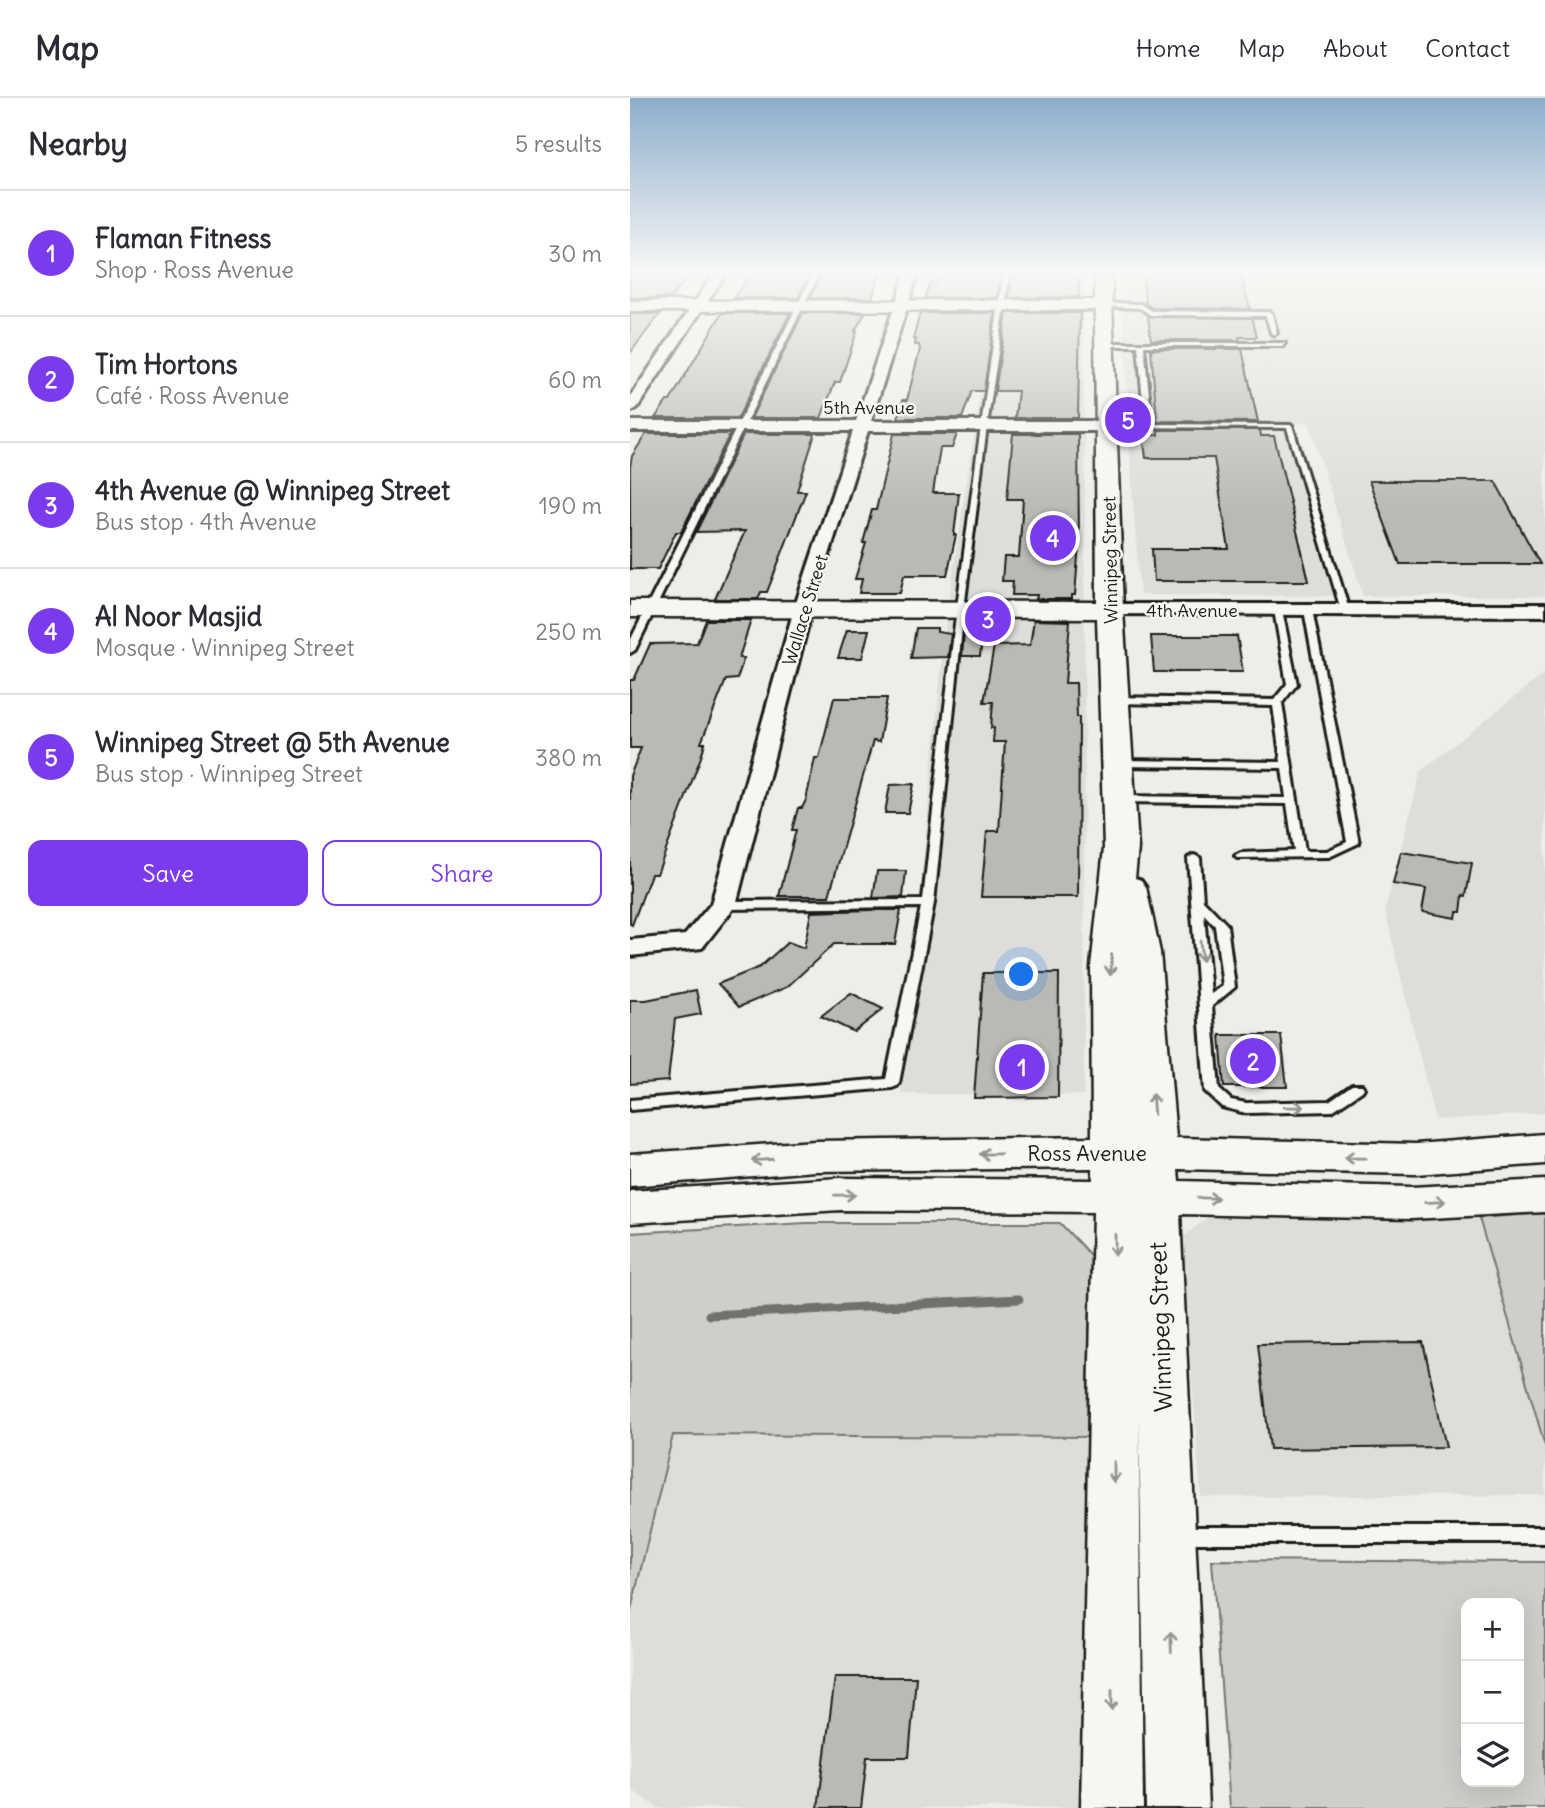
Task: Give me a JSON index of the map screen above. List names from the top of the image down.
{
  "streets": {
    "main road": ["Winnipeg Street", "4th Avenue", "Ross Avenue"],
    "street": ["5th Avenue", "Wallace Street"]
  },
  "crossings": [
    ["5th Avenue", "Winnipeg Street"],
    ["5th Avenue", "Wallace Street"],
    ["Winnipeg Street", "4th Avenue"],
    ["Winnipeg Street", "Ross Avenue"],
    ["Wallace Street", "4th Avenue"]
  ],
  "page": {
    "header": "Map",
    "nav": [
      "Home",
      "Map",
      "About",
      "Contact"
    ],
    "heading": ["Nearby", "5 results"],
    "list": [
      {
        "mark": "1",
        "name": "Flaman Fitness",
        "note": "Shop · Ross Avenue",
        "value": "30 m"
      },
      {
        "mark": "2",
        "name": "Tim Hortons",
        "note": "Café · Ross Avenue",
        "value": "60 m"
      },
      {
        "mark": "3",
        "name": "4th Avenue @ Winnipeg Street",
        "note": "Bus stop · 4th Avenue",
        "value": "190 m"
      },
      {
        "mark": "4",
        "name": "Al Noor Masjid",
        "note": "Mosque · Winnipeg Street",
        "value": "250 m"
      },
      {
        "mark": "5",
        "name": "Winnipeg Street @ 5th Avenue",
        "note": "Bus stop · Winnipeg Street",
        "value": "380 m"
      }
    ],
    "pins": [
      "5",
      "4",
      "3",
      "2",
      "1"
    ],
    "buttons": ["Save", "Share"],
    "map_buttons": ["+", "−"]
  }
}
